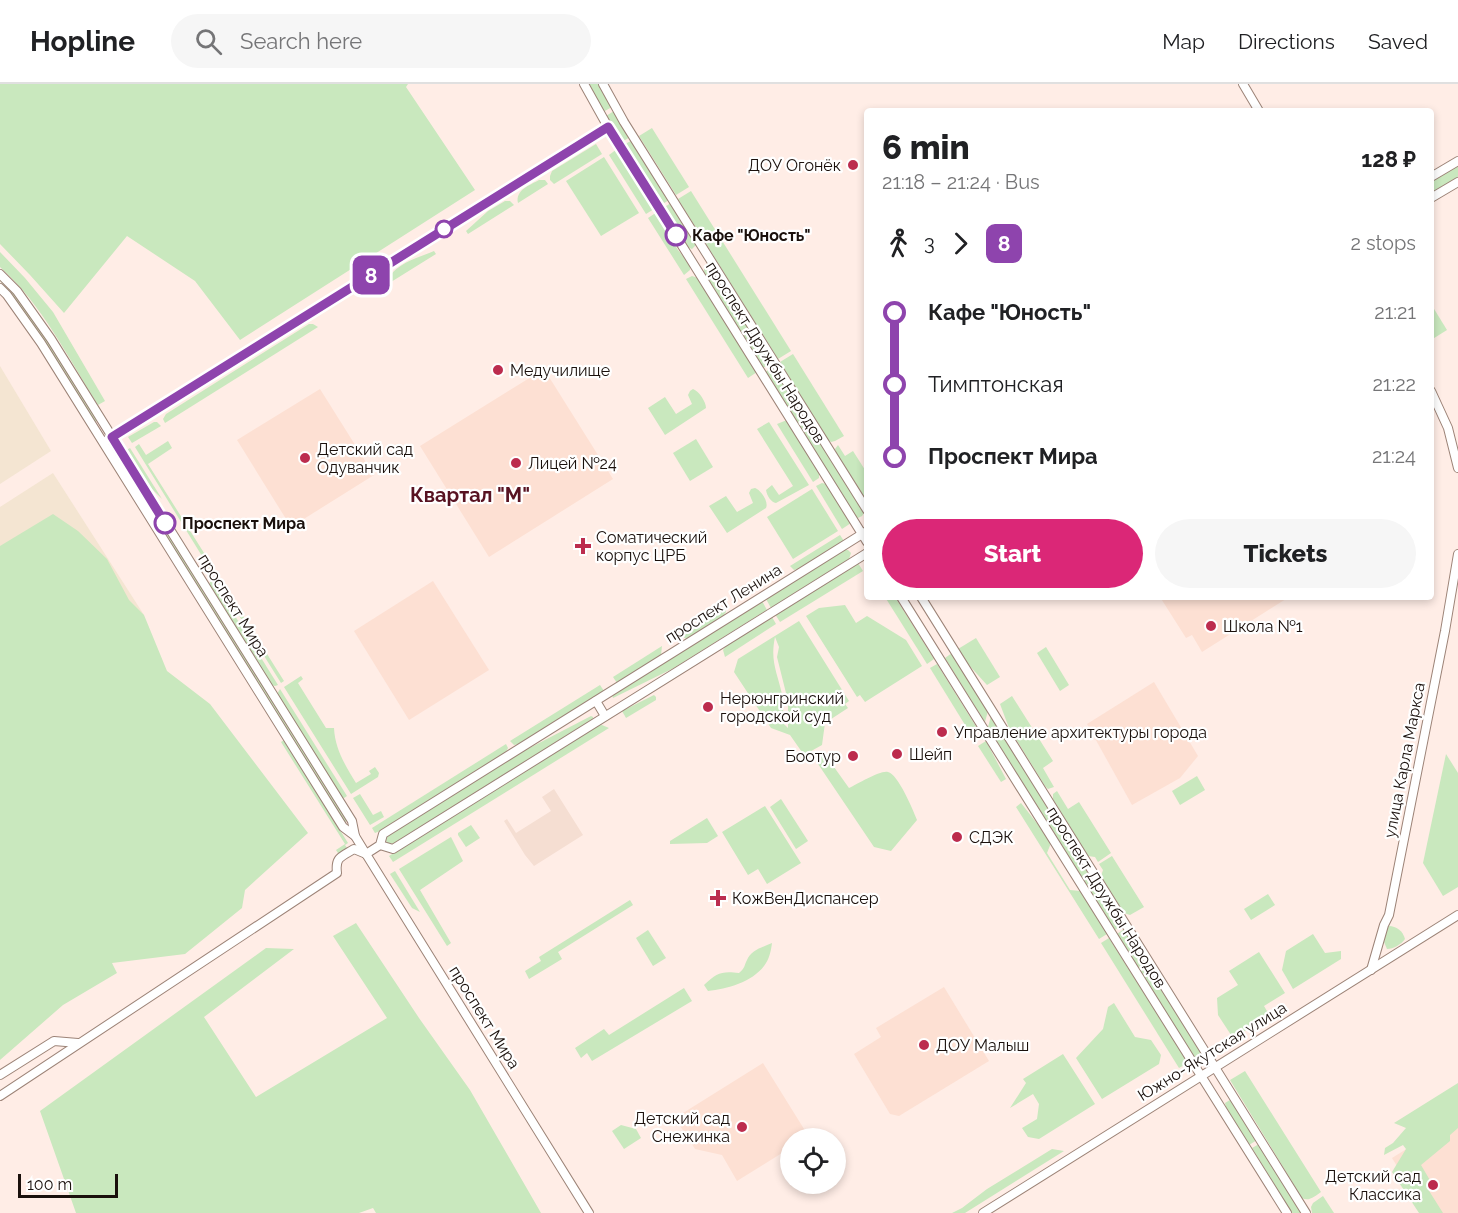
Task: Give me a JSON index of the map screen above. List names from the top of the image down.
{
  "streets": {
    "street": [
      "проспект Дружбы Народов",
      "проспект Ленина",
      "проспект Мира",
      "улица Карла Маркса",
      "Южно-Якутская улица"
    ]
  },
  "crossings": [
    ["проспект Дружбы Народов", "Южно-Якутская улица"],
    ["проспект Ленина", "проспект Мира"],
    ["улица Карла Маркса", "Южно-Якутская улица"]
  ],
  "districts": ["Квартал \"М\""],
  "places": {
    "other": [
      "ДОУ Огонёк",
      "Кафе \"Юность\"",
      "Медучилище",
      "Детский сад Одуванчик",
      "Лицей №24",
      "Проспект Мира",
      "Школа №1",
      "Нерюнгринский городской суд",
      "Управление архитектуры города",
      "Шейп",
      "Боотур",
      "СДЭК",
      "ДОУ Малыш",
      "Детский сад Снежинка",
      "Детский сад Классика"
    ],
    "health": ["Соматический корпус ЦРБ", "КожВенДиспансер"]
  },
  "lines": ["bus line 8"],
  "scale_bar": "100 m",
  "page": {
    "header": "Hopline",
    "search": "Search here",
    "nav": ["Map", "Directions", "Saved"],
    "on_map": "8",
    "heading": ["6 min", "21:18 – 21:24 · Bus", "128 ₽"],
    "legs": ["3", "8", "2 stops"],
    "list": [
      {
        "name": "Кафе \"Юность\"",
        "value": "21:21"
      },
      {
        "name": "Тимптонская",
        "value": "21:22"
      },
      {
        "name": "Проспект Мира",
        "value": "21:24"
      }
    ],
    "buttons": ["Start", "Tickets"],
    "scale": "100 m"
  }
}
